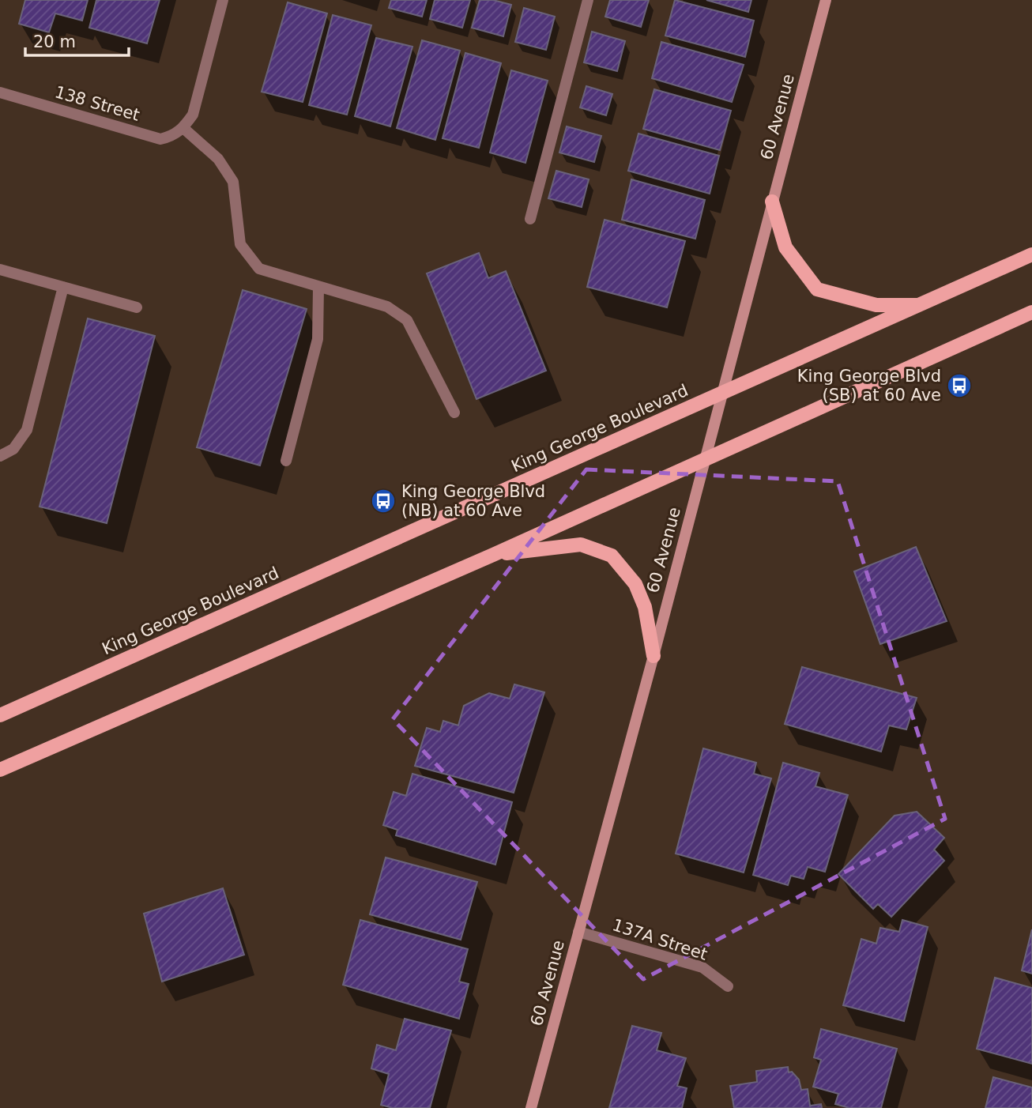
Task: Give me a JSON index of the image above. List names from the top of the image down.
{
  "streets": {
    "main road": ["King George Boulevard"],
    "street": ["138 Street", "60 Avenue", "137A Street"]
  },
  "crossings": [
    ["60 Avenue", "King George Boulevard"],
    ["60 Avenue", "137A Street"]
  ],
  "places": {
    "bus stop": ["King George Blvd (SB) at 60 Ave", "King George Blvd (NB) at 60 Ave"]
  },
  "scale_bar": "20 m"
}
